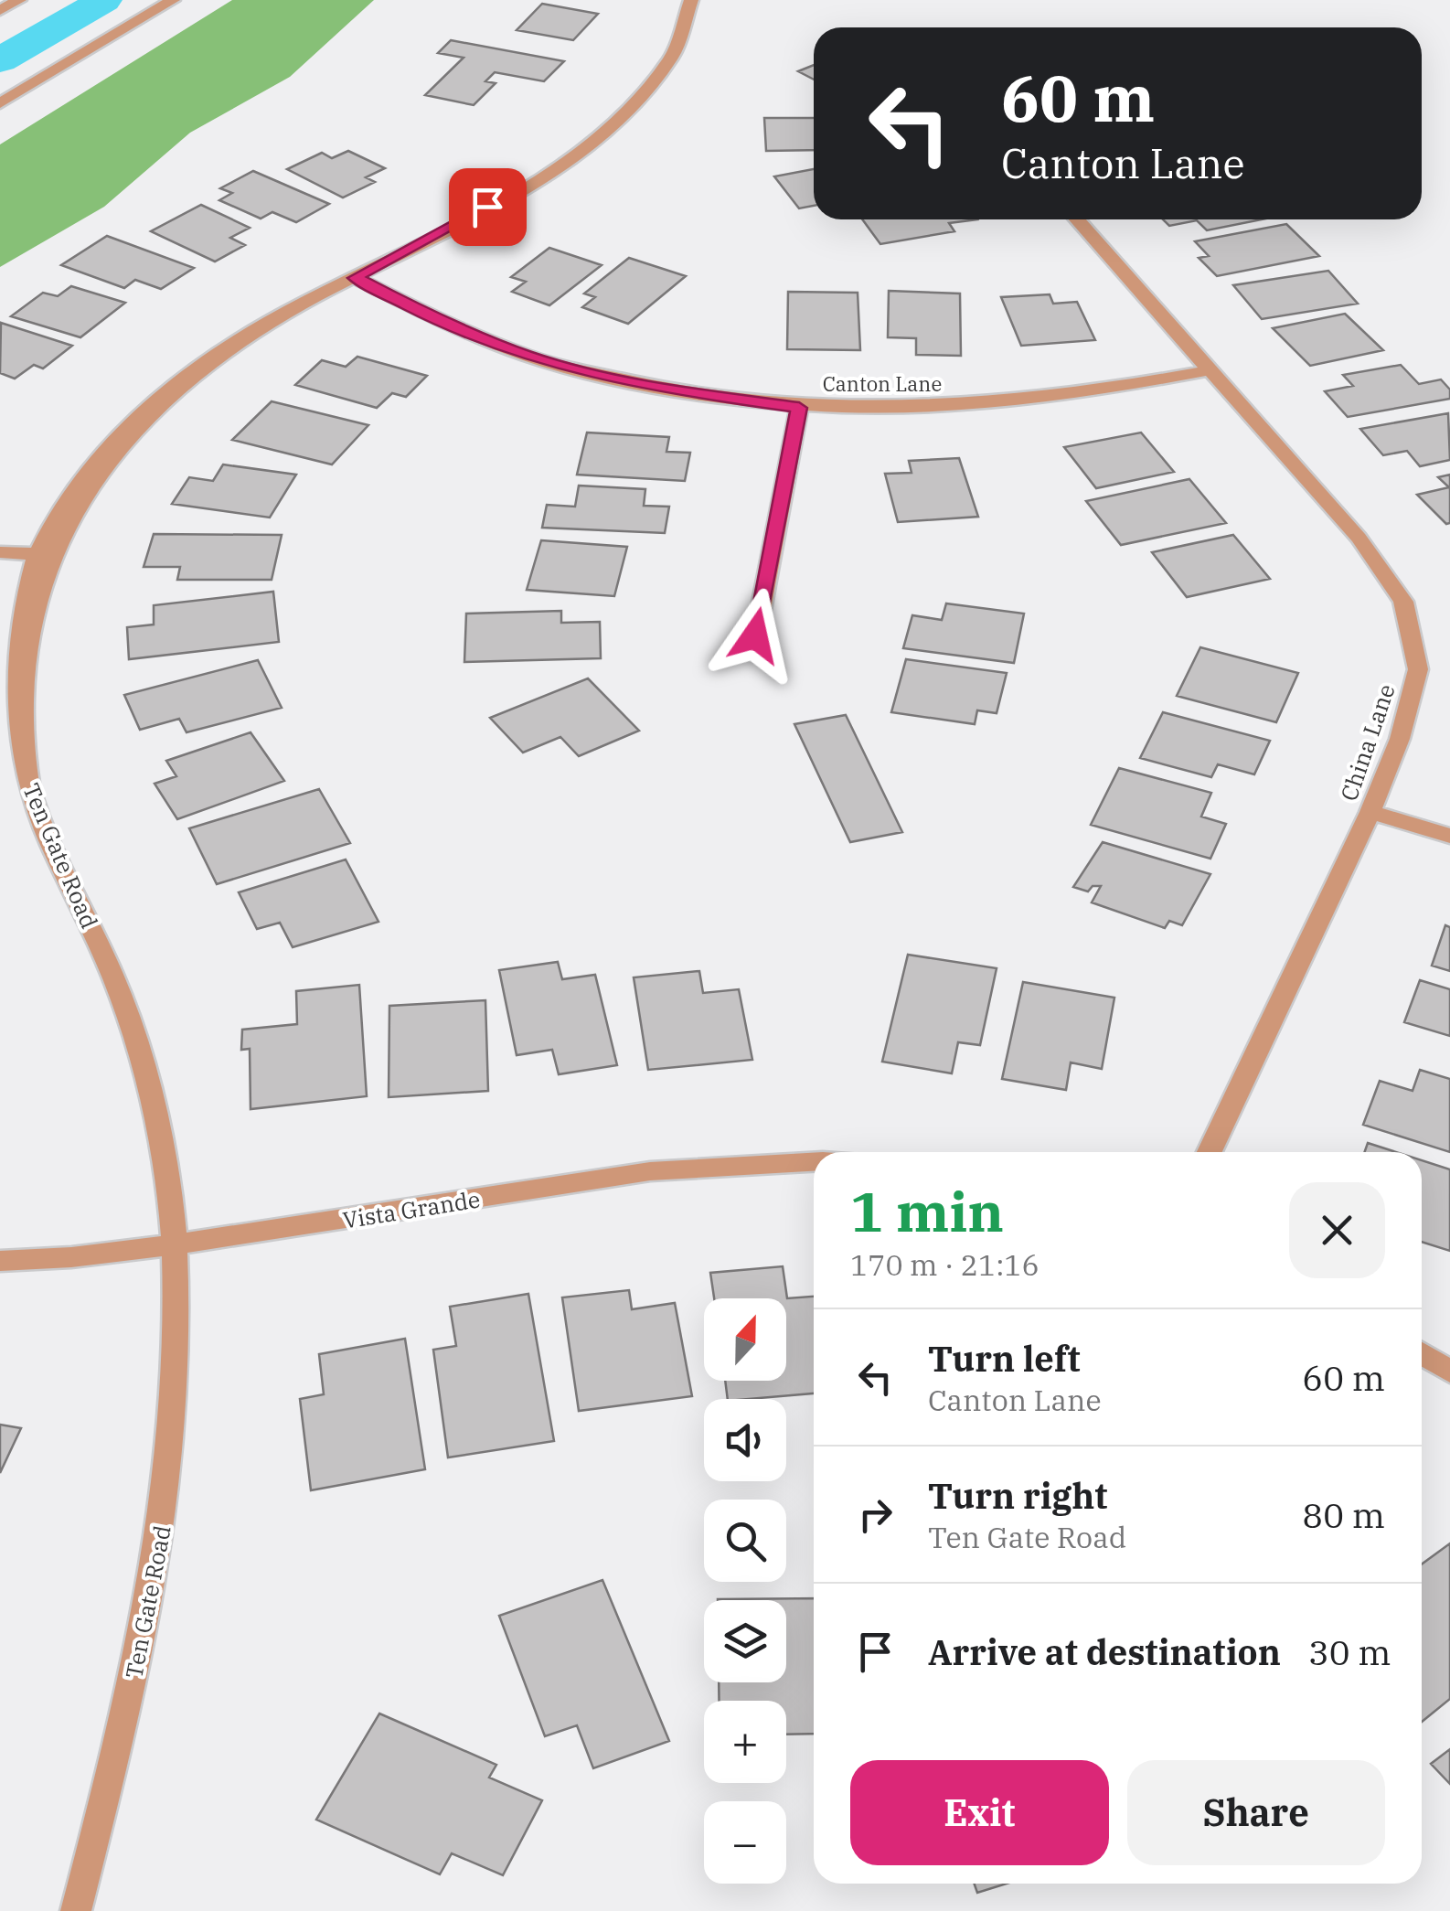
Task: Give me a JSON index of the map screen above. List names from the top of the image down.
{
  "streets": {
    "street": [
      "Canton Lane",
      "China Lane",
      "Ten Gate Road",
      "Vista Grande"
    ]
  },
  "crossings": [
    ["Canton Lane", "China Lane"],
    ["Canton Lane", "Ten Gate Road"],
    ["Ten Gate Road", "Vista Grande"]
  ],
  "north": "top",
  "page": {
    "turn": ["60 m", "Canton Lane"],
    "heading": ["1 min", "170 m · 21:16"],
    "map_buttons": ["+", "−"],
    "list": [
      {
        "name": "Turn left",
        "note": "Canton Lane",
        "value": "60 m"
      },
      {
        "name": "Turn right",
        "note": "Ten Gate Road",
        "value": "80 m"
      },
      {
        "name": "Arrive at destination",
        "value": "30 m"
      }
    ],
    "buttons": ["Exit", "Share"]
  }
}
